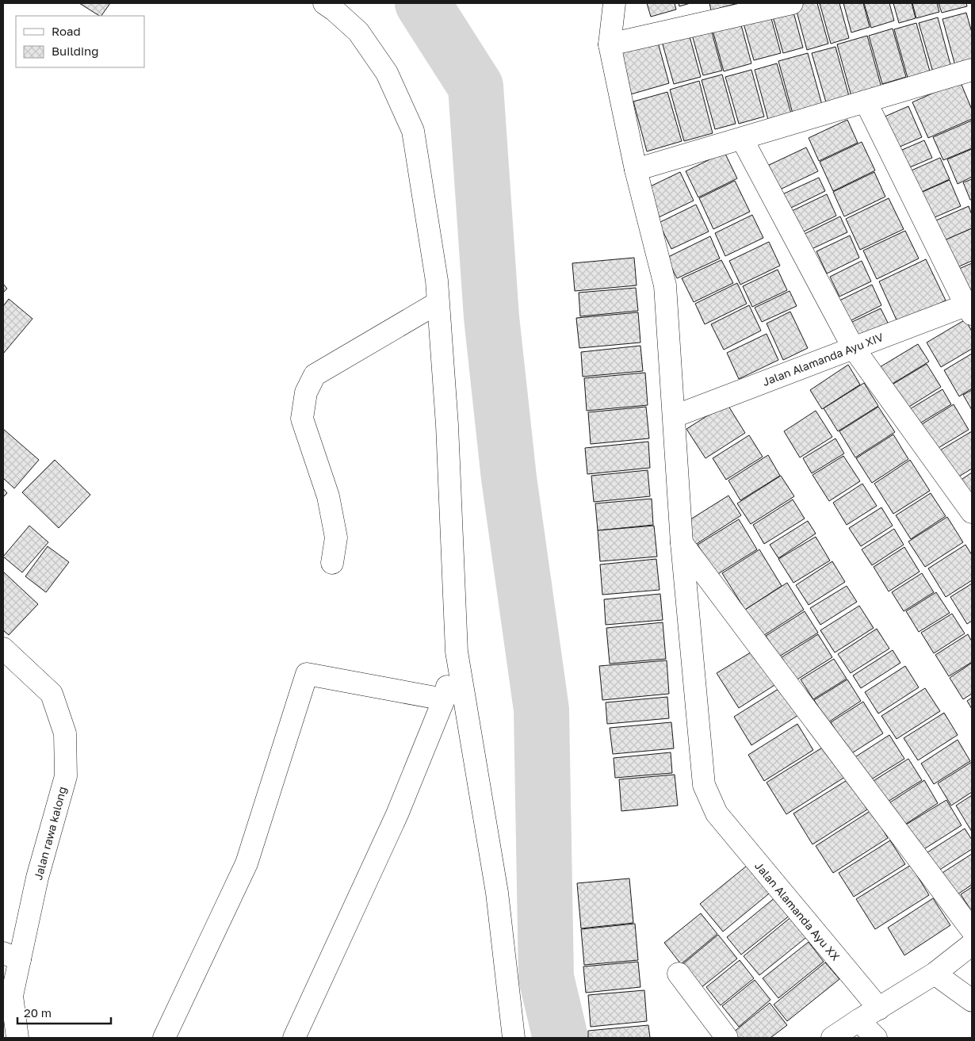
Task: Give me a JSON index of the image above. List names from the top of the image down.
{
  "streets": {
    "street": ["Jalan Alamanda Ayu XIV", "Jalan rawa kalong", "Jalan Alamanda Ayu XX"]
  },
  "crossings": [
    ["Jalan Alamanda Ayu XIV", "Jalan Alamanda Ayu XX"]
  ],
  "legend": ["Road", "Building"],
  "scale_bar": "20 m"
}
